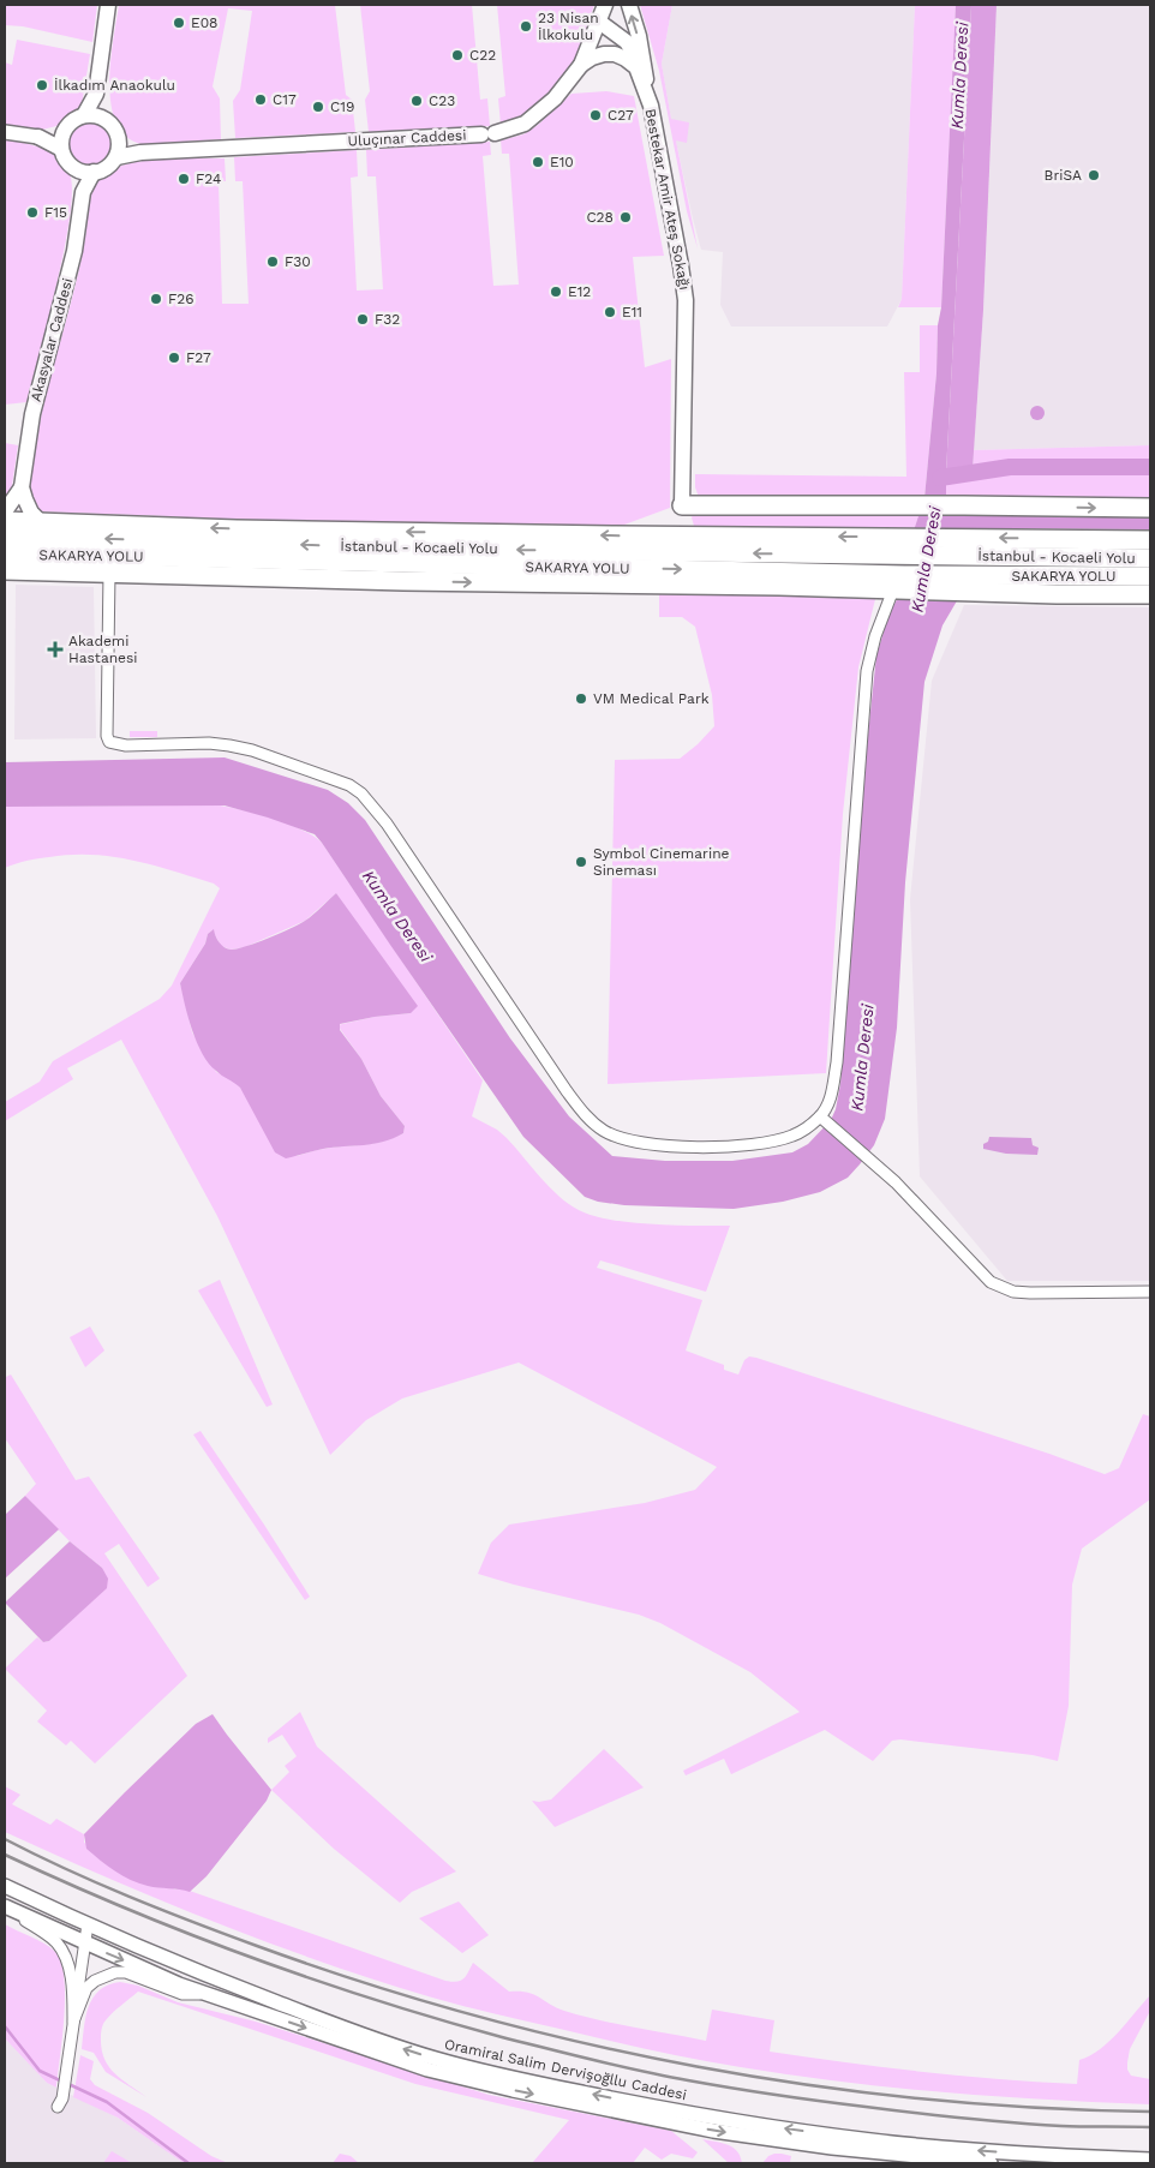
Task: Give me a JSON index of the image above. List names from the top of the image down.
{
  "streets": {
    "highway": ["İstanbul - Kocaeli Yolu", "SAKARYA YOLU"],
    "main road": [
      "Uluçınar Caddesi",
      "Bestekar Amir Ateş Sokağı",
      "Akasyalar Caddesi",
      "Oramiral Salim Dervişoğllu Caddesi"
    ]
  },
  "water": ["Kumla Deresi"],
  "places": {
    "other": [
      "E08",
      "23 Nisan İlkokulu",
      "C22",
      "İlkadım Anaokulu",
      "C17",
      "C23",
      "C19",
      "C27",
      "E10",
      "BriSA",
      "F24",
      "F15",
      "C28",
      "F30",
      "E12",
      "F26",
      "E11",
      "F32",
      "F27",
      "VM Medical Park",
      "Symbol Cinemarine Sineması"
    ],
    "health": ["Akademi Hastanesi"]
  }
}
